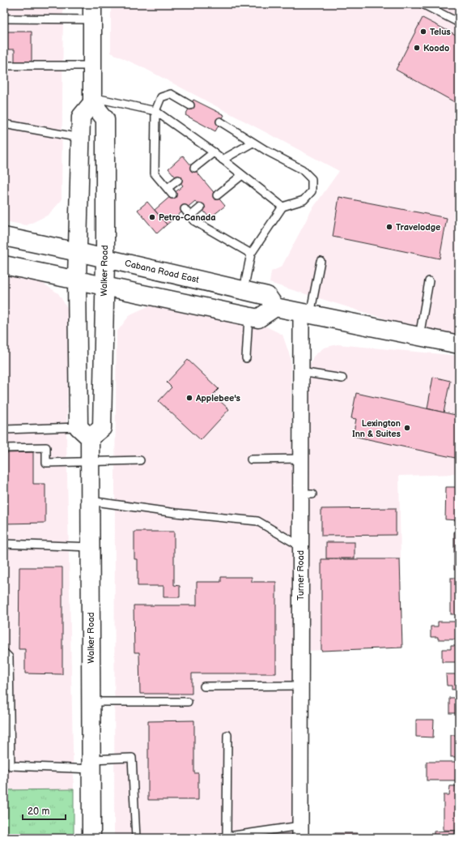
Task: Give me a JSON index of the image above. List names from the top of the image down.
{
  "streets": {
    "main road": ["Walker Road", "Cabana Road East"],
    "street": ["Turner Road"]
  },
  "crossings": [
    ["Walker Road", "Cabana Road East"]
  ],
  "places": [
    "Telus",
    "Koodo",
    "Petro-Canada",
    "Travelodge",
    "Applebee's",
    "Lexington Inn & Suites"
  ],
  "scale_bar": "20 m"
}
